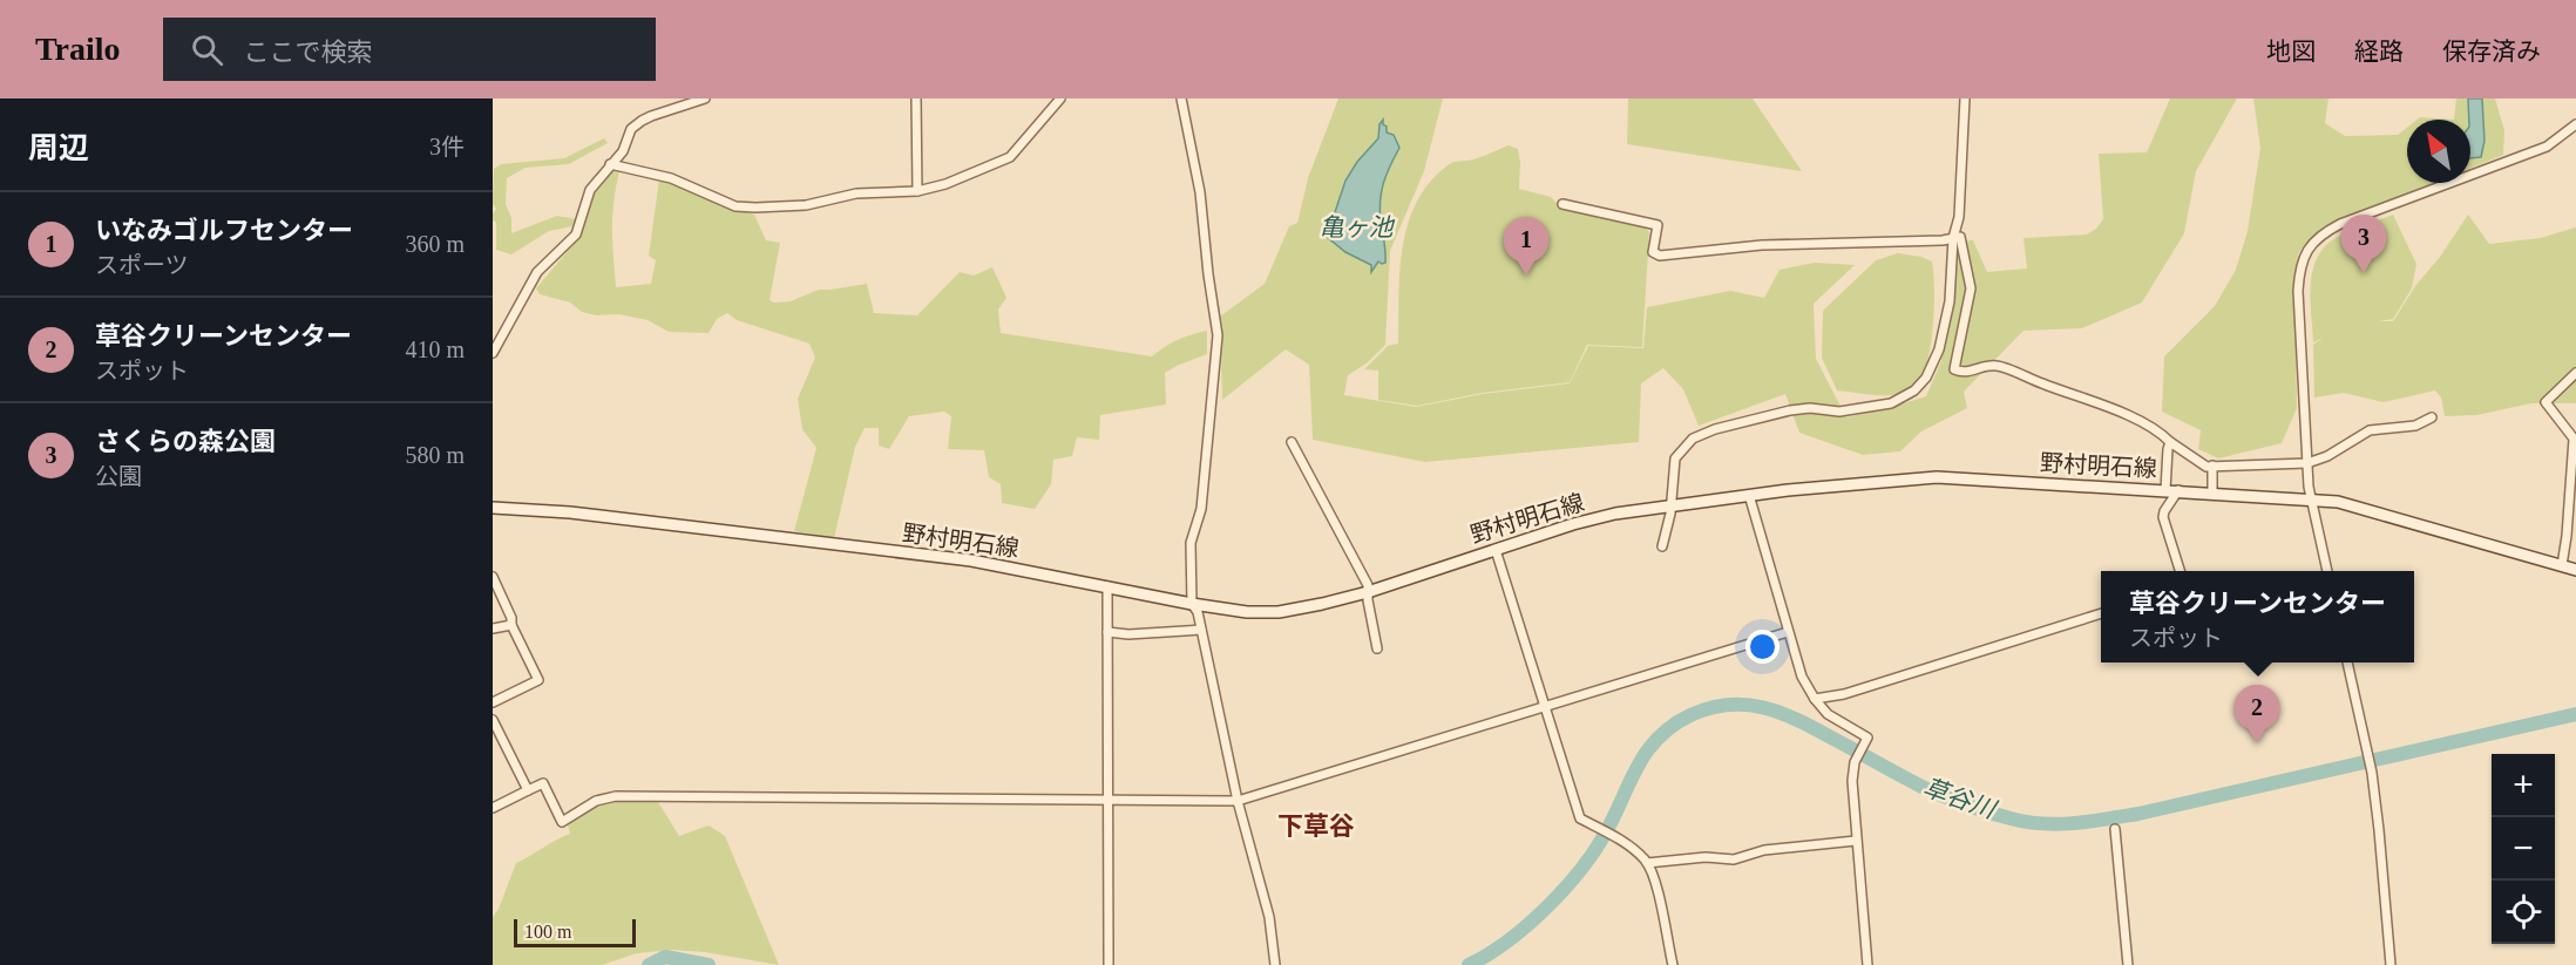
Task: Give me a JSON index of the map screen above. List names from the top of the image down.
{
  "streets": {
    "main road": ["野村明石線"]
  },
  "districts": ["下草谷"],
  "water": ["亀ヶ池", "草谷川"],
  "scale_bar": "100 m",
  "north": "top left",
  "page": {
    "header": "Trailo",
    "search": "ここで検索",
    "nav": ["地図", "経路", "保存済み"],
    "heading": ["周辺", "3件"],
    "list": [
      {
        "mark": "1",
        "name": "いなみゴルフセンター",
        "note": "スポーツ",
        "value": "360 m"
      },
      {
        "mark": "2",
        "name": "草谷クリーンセンター",
        "note": "スポット",
        "value": "410 m"
      },
      {
        "mark": "3",
        "name": "さくらの森公園",
        "note": "公園",
        "value": "580 m"
      }
    ],
    "pins": ["3", "1", "2"],
    "popup": ["草谷クリーンセンター", "スポット"],
    "map_buttons": ["+", "−"],
    "scale": "100 m"
  }
}
